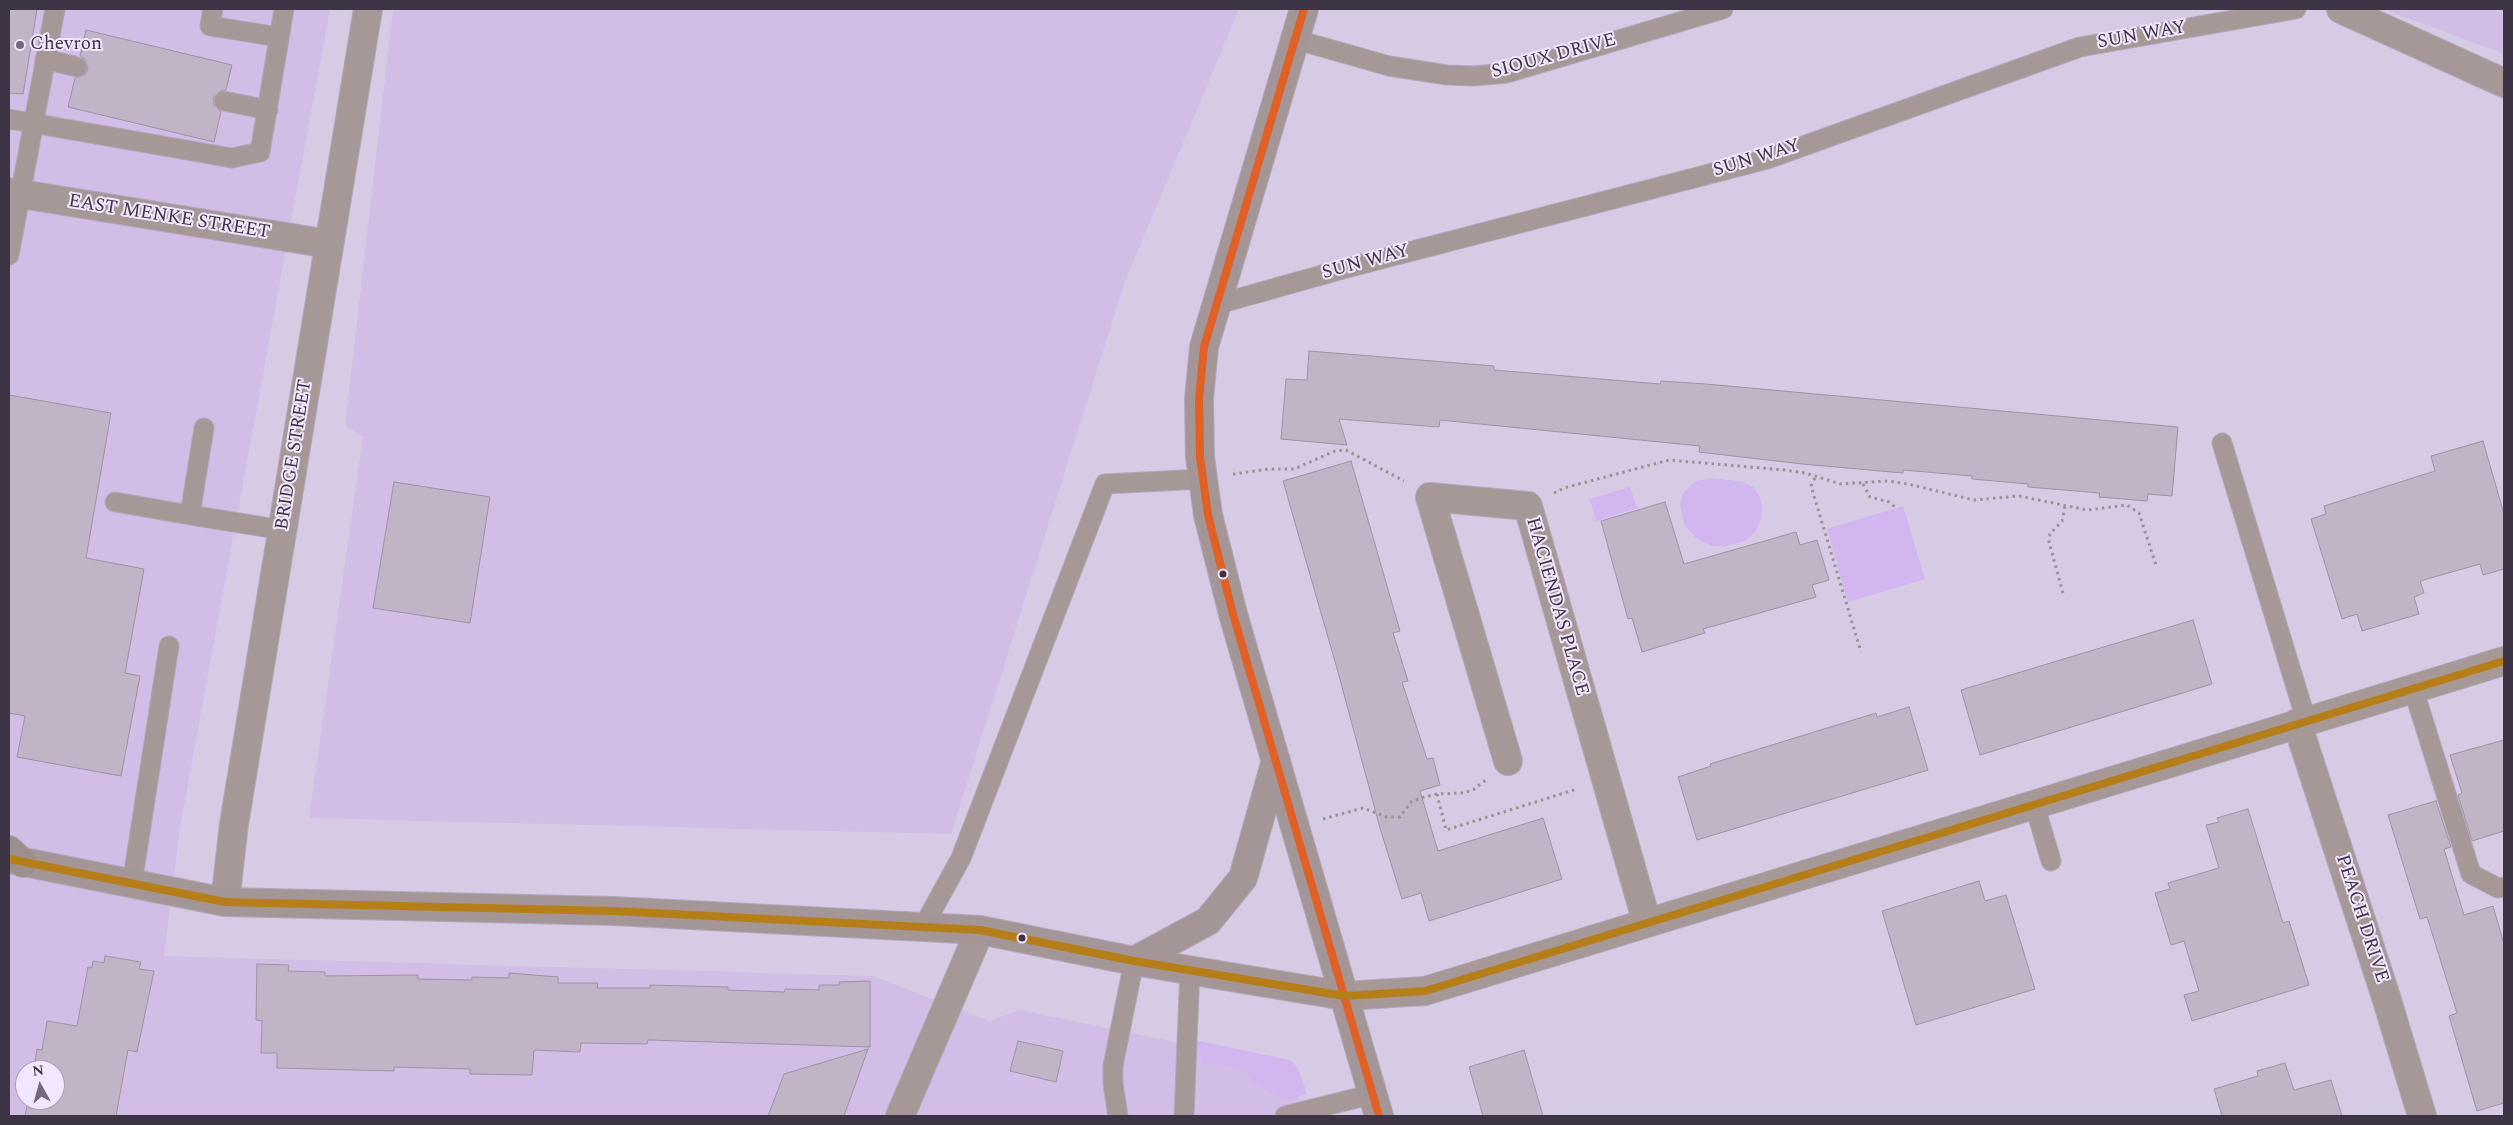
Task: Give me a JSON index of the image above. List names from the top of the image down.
{
  "streets": {
    "street": [
      "EAST MENKE STREET",
      "BRIDGE STREET",
      "HACIENDAS PLACE",
      "PEACH DRIVE"
    ],
    "lane": ["SUN WAY", "SIOUX DRIVE"]
  },
  "crossings": [
    ["EAST MENKE STREET", "BRIDGE STREET"]
  ],
  "places": ["Chevron"],
  "north": "top"
}
